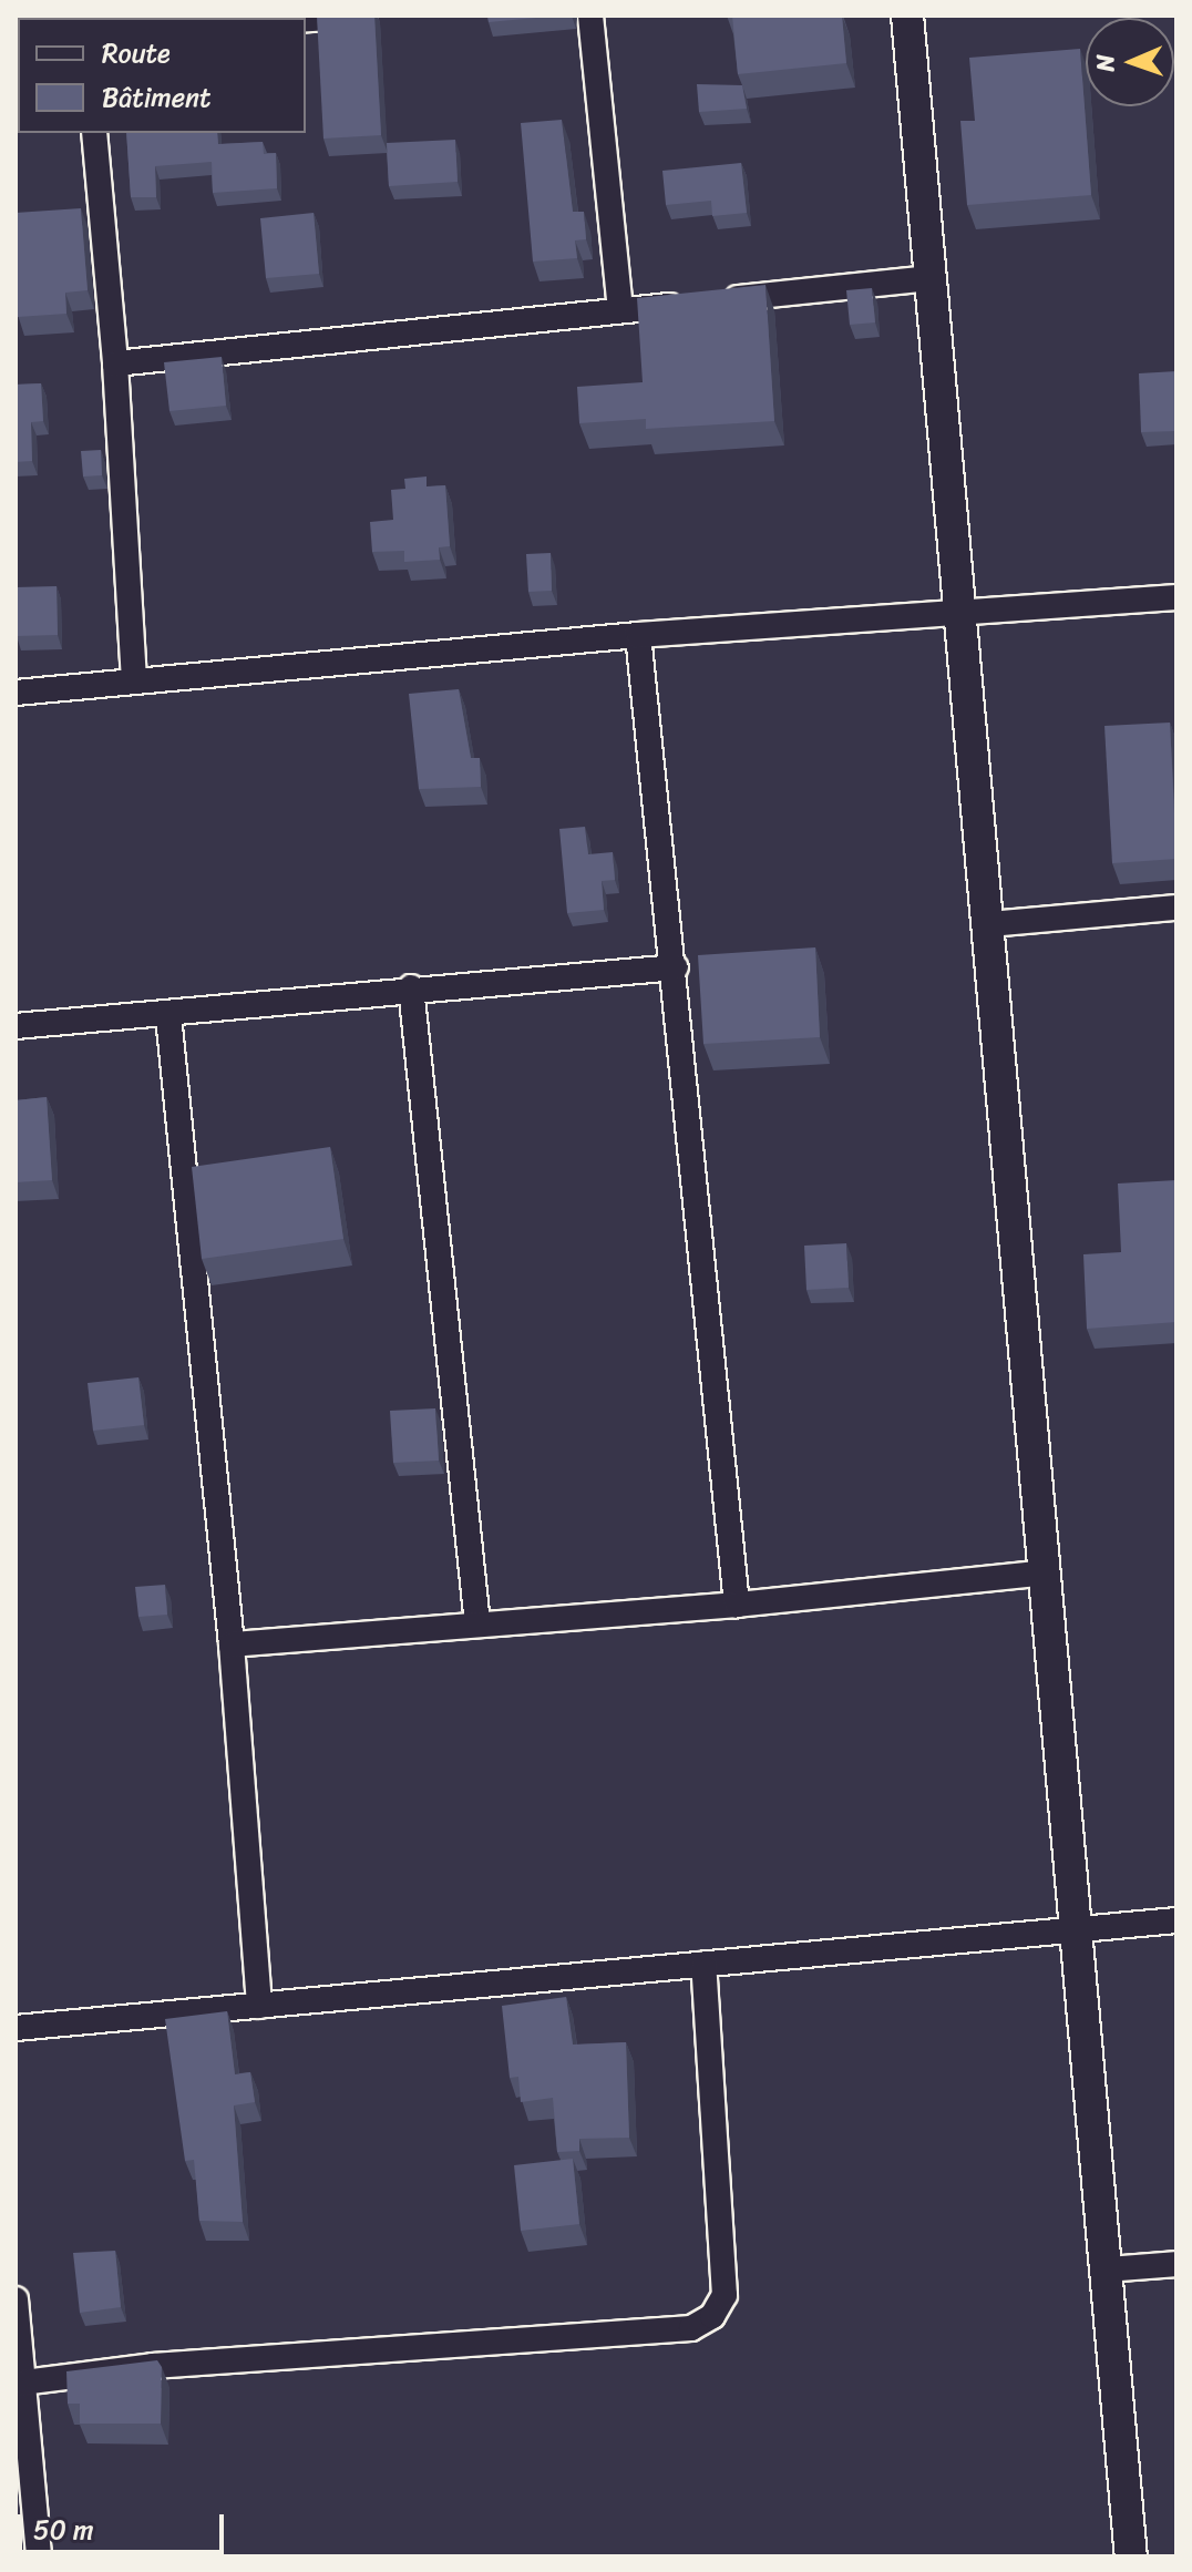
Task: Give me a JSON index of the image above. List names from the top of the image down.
{
  "legend": ["Route", "Bâtiment"],
  "scale_bar": "50 m",
  "north": "left"
}
